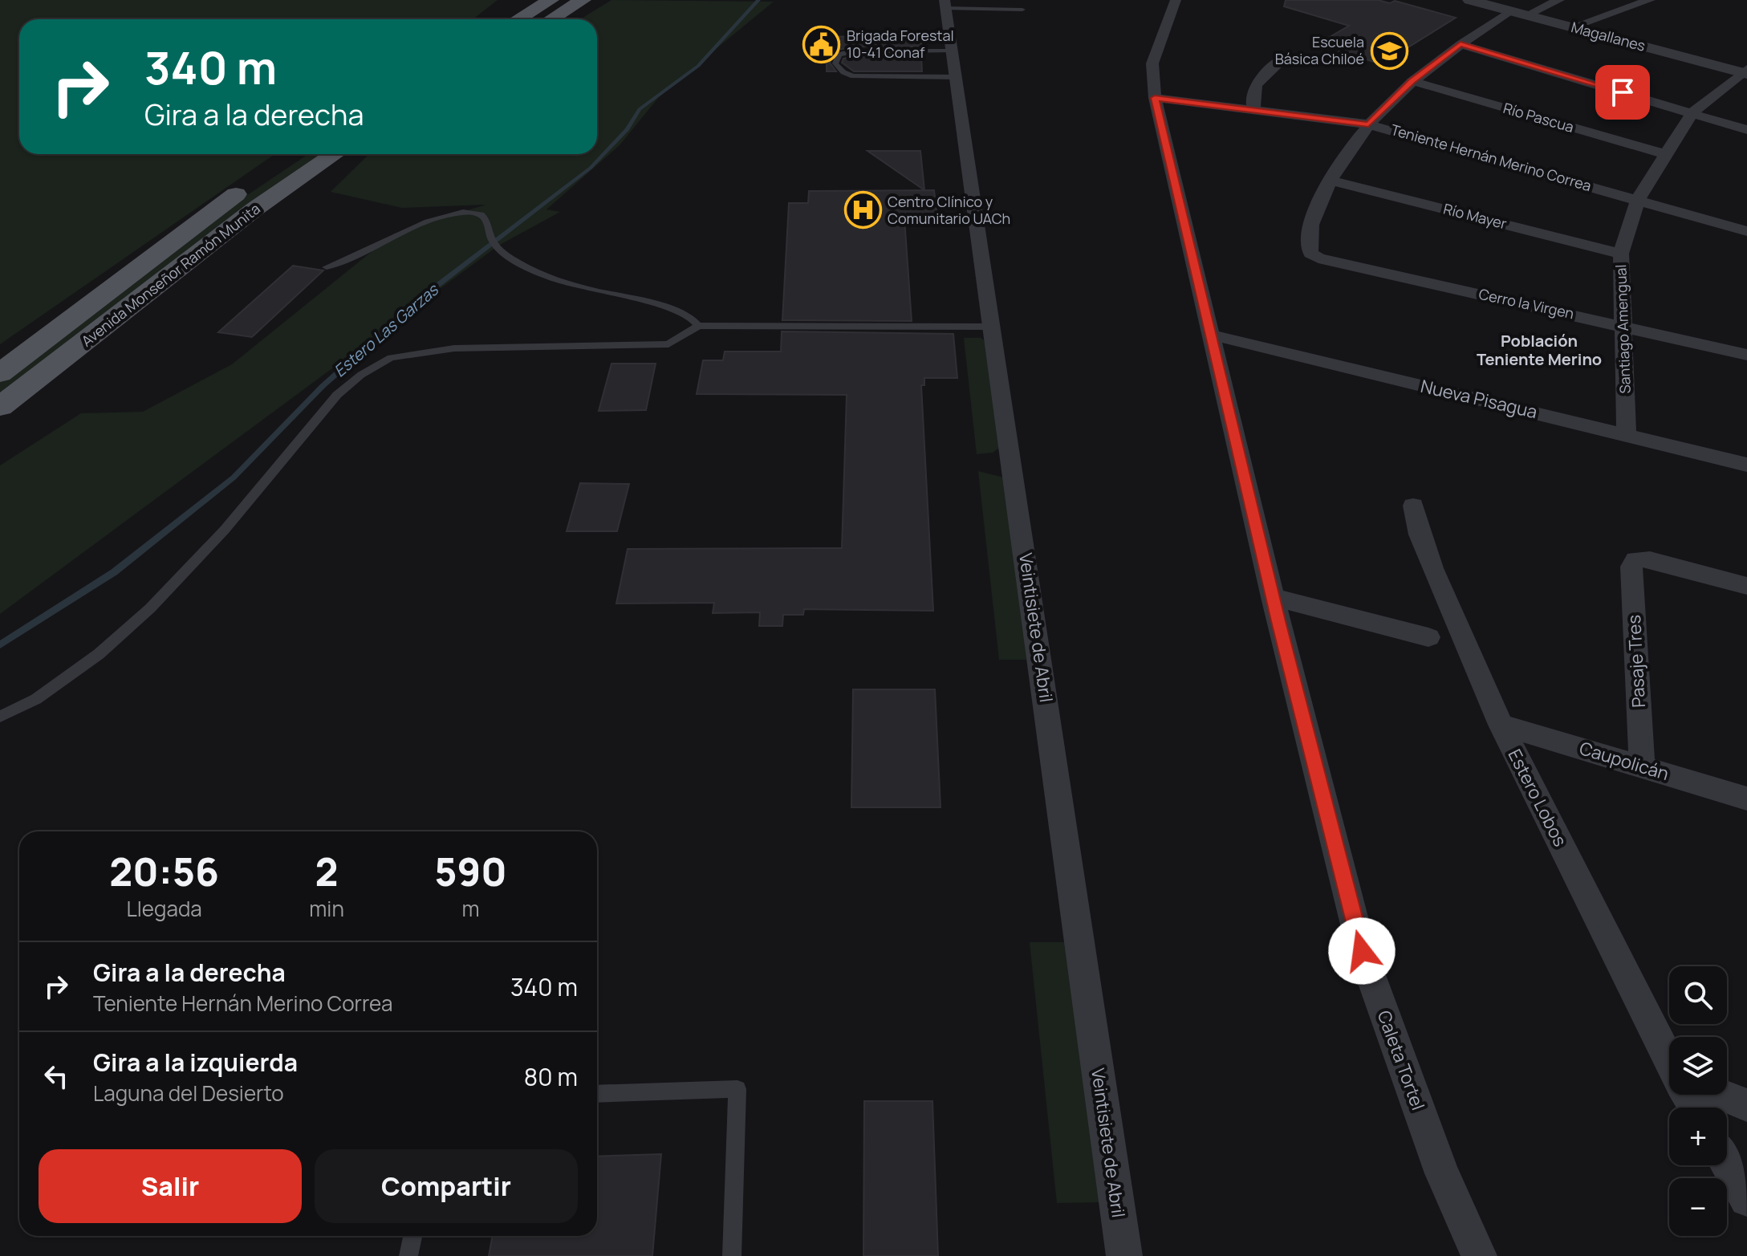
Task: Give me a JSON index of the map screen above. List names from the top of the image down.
{
  "streets": {
    "main road": ["Avenida Monseñor Ramón Munita"],
    "street": [
      "Magallanes",
      "Río Pascua",
      "Teniente Hernán Merino Correa",
      "Río Mayer",
      "Cerro la Virgen",
      "Santiago Amengual",
      "Nueva Pisagua",
      "Veintisiete de Abril",
      "Pasaje Tres",
      "Caupolicán",
      "Estero Lobos",
      "Caleta Tortel"
    ]
  },
  "crossings": [
    ["Magallanes", "Santiago Amengual"],
    ["Río Pascua", "Santiago Amengual"],
    ["Teniente Hernán Merino Correa", "Santiago Amengual"],
    ["Teniente Hernán Merino Correa", "Caleta Tortel"],
    ["Río Mayer", "Cerro la Virgen"],
    ["Río Mayer", "Santiago Amengual"],
    ["Cerro la Virgen", "Santiago Amengual"],
    ["Santiago Amengual", "Nueva Pisagua"],
    ["Nueva Pisagua", "Caleta Tortel"],
    ["Pasaje Tres", "Caupolicán"],
    ["Caupolicán", "Estero Lobos"]
  ],
  "districts": ["Población Teniente Merino"],
  "water": ["Estero Las Garzas"],
  "places": {
    "public building": ["Brigada Forestal 10-41 Conaf"],
    "school or university": ["Escuela Básica Chiloé"],
    "hospital": ["Centro Clínico y Comunitario UACh"]
  },
  "page": {
    "turn": ["340 m", "Gira a la derecha"],
    "eta": [
      "20:56",
      "Llegada",
      "2",
      "min",
      "590",
      "m"
    ],
    "list": [
      {
        "name": "Gira a la derecha",
        "note": "Teniente Hernán Merino Correa",
        "value": "340 m"
      },
      {
        "name": "Gira a la izquierda",
        "note": "Laguna del Desierto",
        "value": "80 m"
      }
    ],
    "map_buttons": ["+", "−"],
    "buttons": ["Salir", "Compartir"]
  }
}
